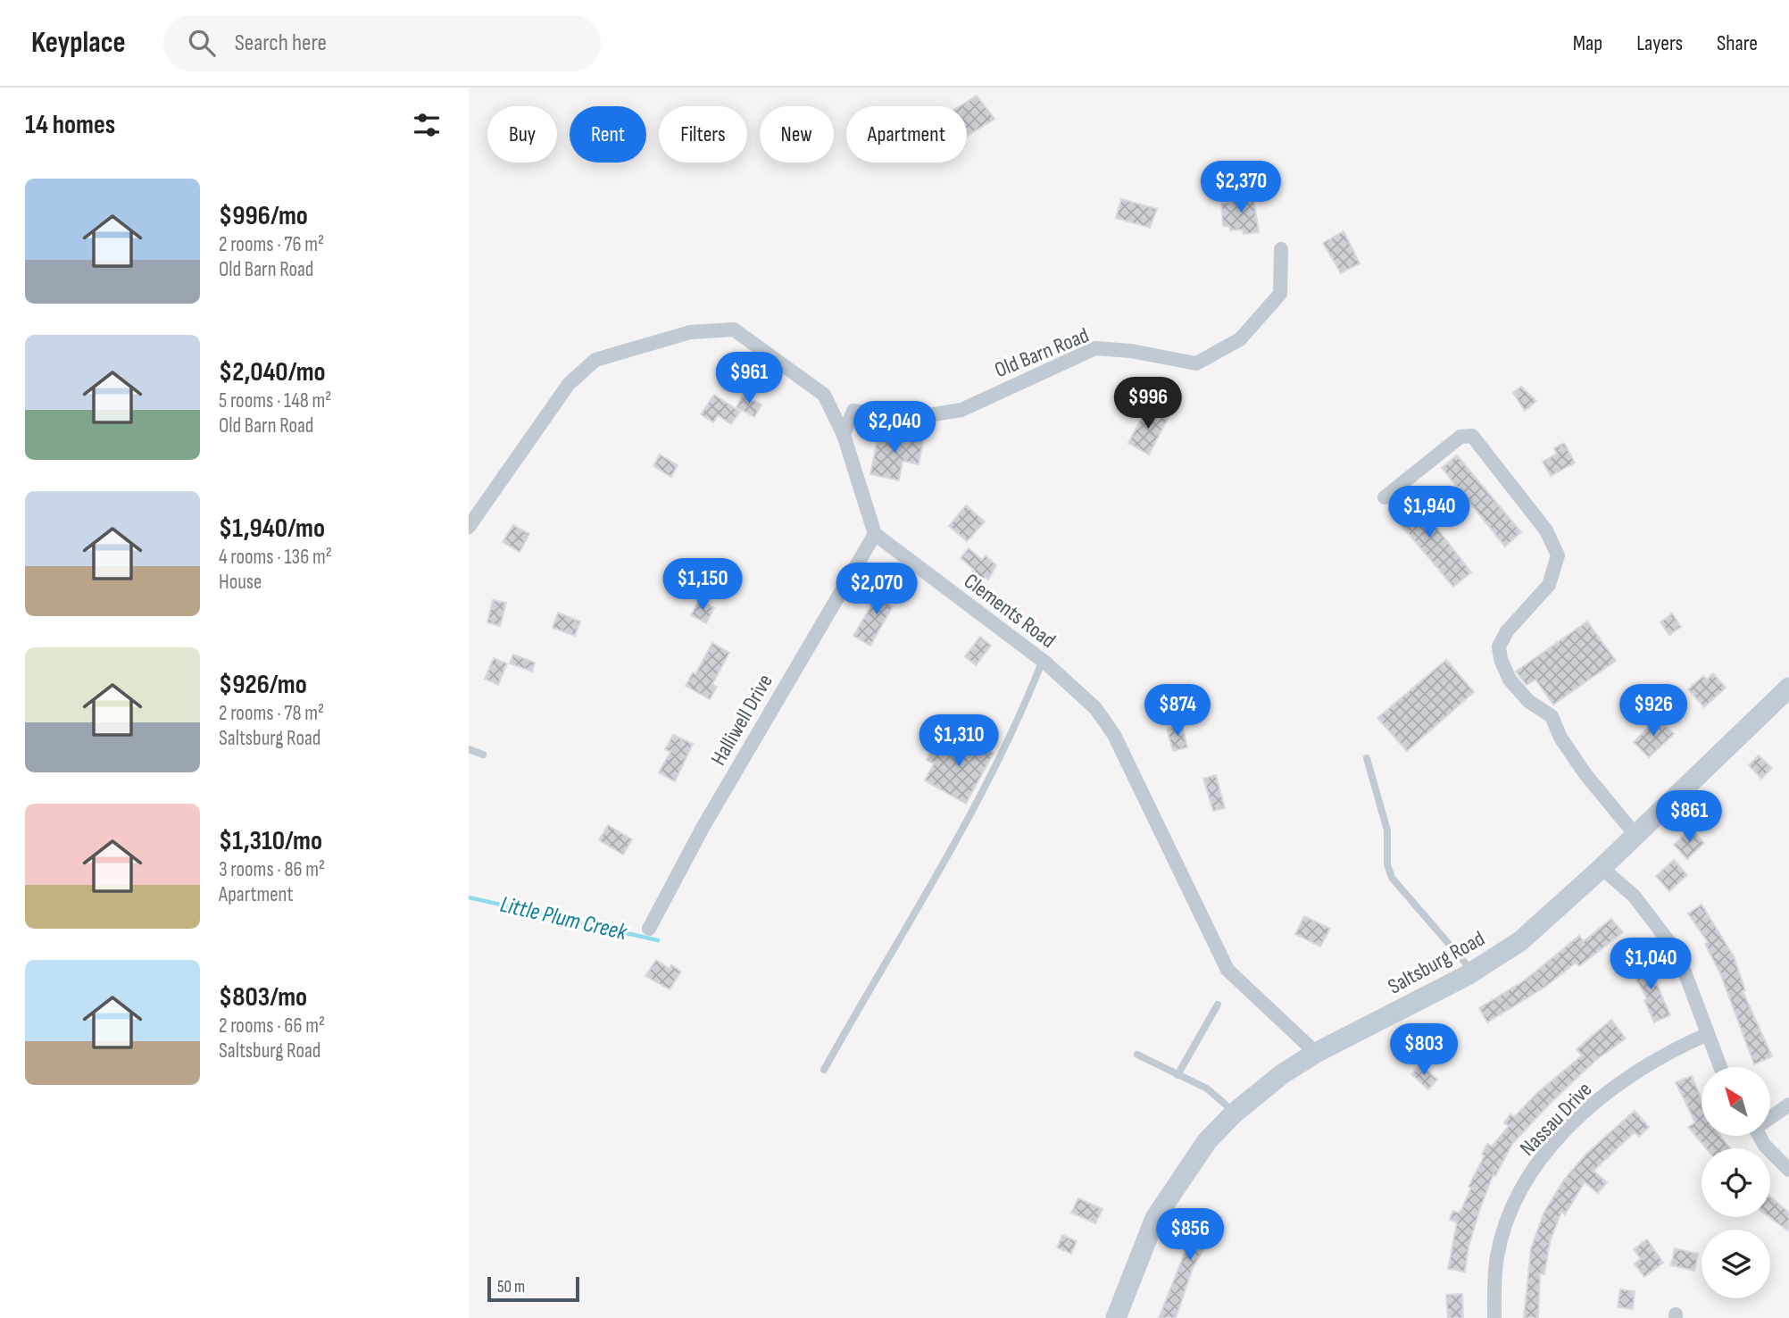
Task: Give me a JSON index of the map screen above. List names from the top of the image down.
{
  "streets": {
    "main road": ["Saltsburg Road"],
    "street": [
      "Old Barn Road",
      "Clements Road",
      "Halliwell Drive",
      "Nassau Drive"
    ]
  },
  "crossings": [
    ["Clements Road", "Halliwell Drive"],
    ["Clements Road", "Saltsburg Road"]
  ],
  "water": ["Little Plum Creek"],
  "scale_bar": "50 m",
  "north": "top left",
  "page": {
    "header": "Keyplace",
    "search": "Search here",
    "nav": ["Map", "Layers", "Share"],
    "heading": "14 homes",
    "chip": [
      "Buy",
      "Rent",
      "Filters",
      "New",
      "Apartment"
    ],
    "price": [
      "$2,370",
      "$961",
      "$996",
      "$2,040",
      "$1,940",
      "$1,150",
      "$2,070",
      "$874",
      "$926",
      "$1,310",
      "$861",
      "$1,040",
      "$803",
      "$856"
    ],
    "list": [
      {
        "name": "$996/mo",
        "note": "2 rooms · 76 m² · Old Barn Road"
      },
      {
        "name": "$2,040/mo",
        "note": "5 rooms · 148 m² · Old Barn Road"
      },
      {
        "name": "$1,940/mo",
        "note": "4 rooms · 136 m² · House"
      },
      {
        "name": "$926/mo",
        "note": "2 rooms · 78 m² · Saltsburg Road"
      },
      {
        "name": "$1,310/mo",
        "note": "3 rooms · 86 m² · Apartment"
      },
      {
        "name": "$803/mo",
        "note": "2 rooms · 66 m² · Saltsburg Road"
      }
    ],
    "scale": "50 m"
  }
}
